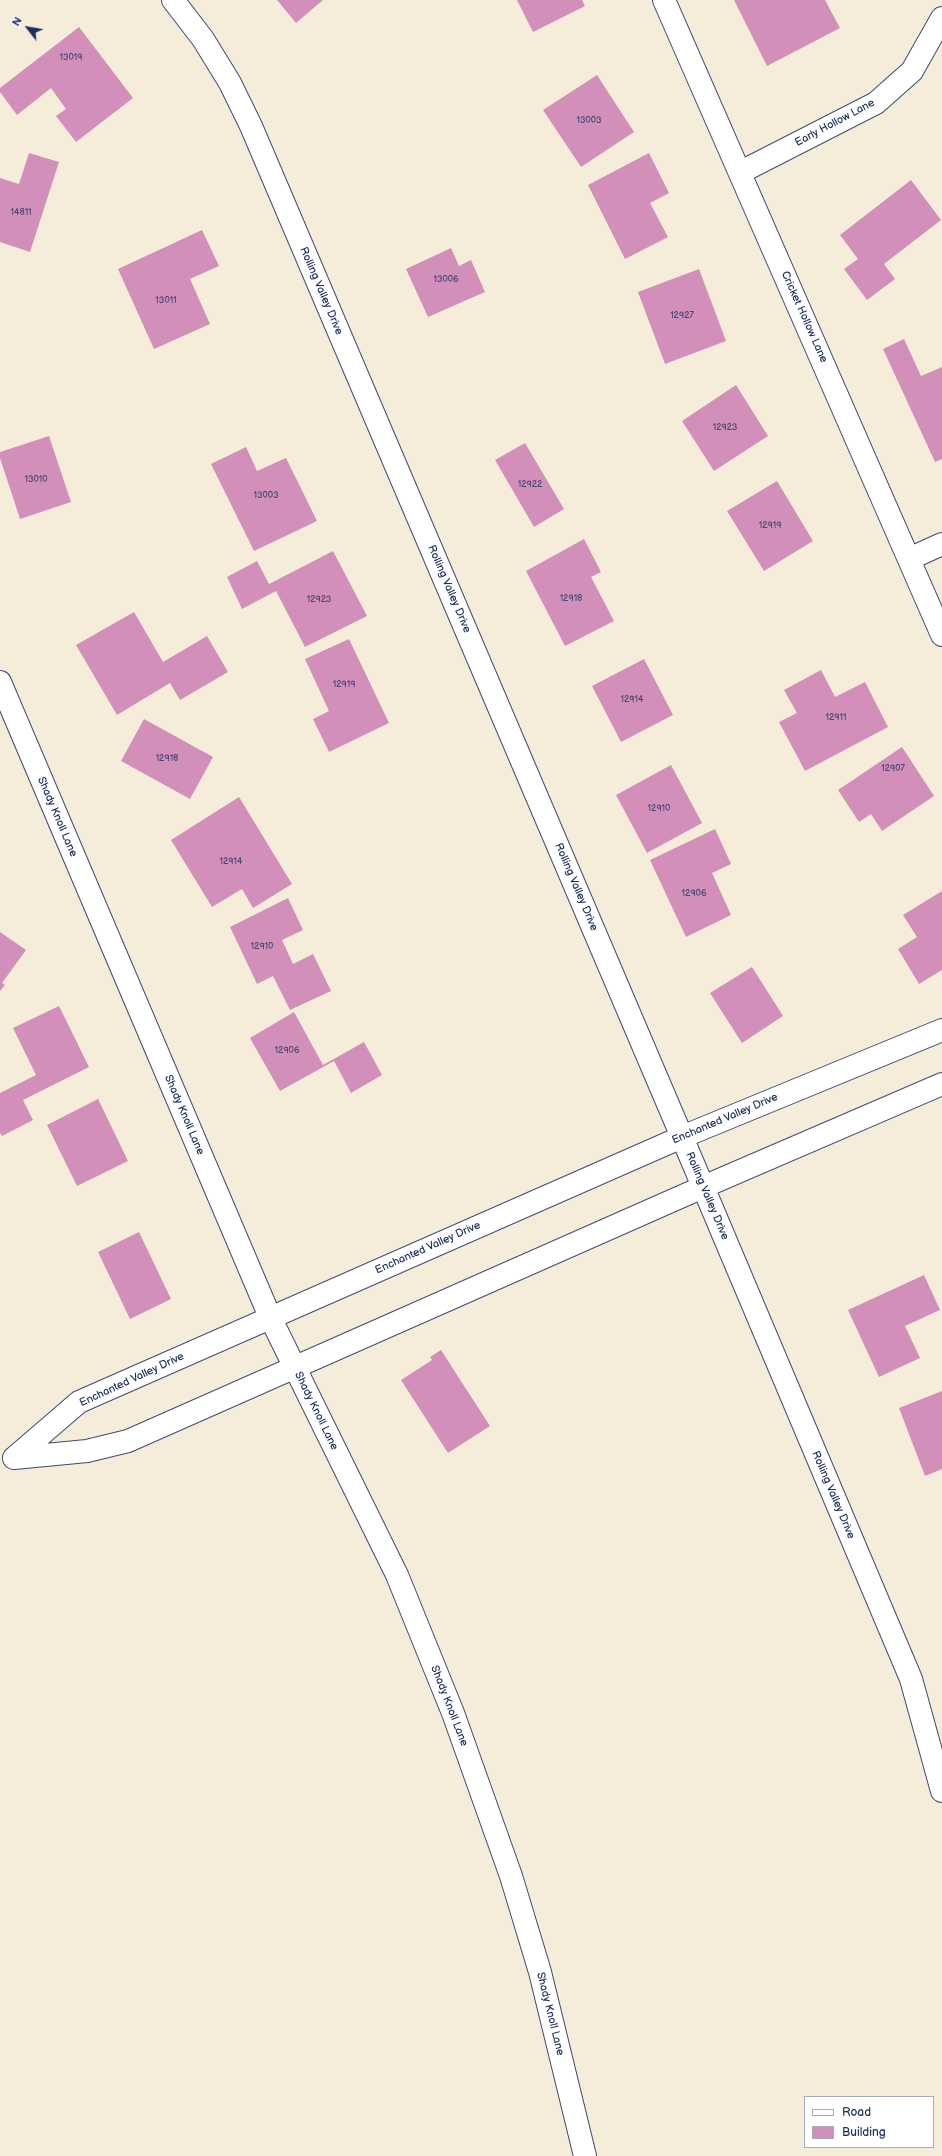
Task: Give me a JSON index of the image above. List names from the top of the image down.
{
  "streets": {
    "street": [
      "Early Hollow Lane",
      "Rolling Valley Drive",
      "Cricket Hollow Lane",
      "Shady Knoll Lane",
      "Enchanted Valley Drive"
    ]
  },
  "crossings": [
    ["Early Hollow Lane", "Cricket Hollow Lane"],
    ["Rolling Valley Drive", "Enchanted Valley Drive"],
    ["Shady Knoll Lane", "Enchanted Valley Drive"]
  ],
  "house_numbers": [
    "13019",
    "13003",
    "14811",
    "13006",
    "13011",
    "12927",
    "12923",
    "13010",
    "12922",
    "13003",
    "12919",
    "12918",
    "12923",
    "12919",
    "12914",
    "12911",
    "12918",
    "12907",
    "12910",
    "12914",
    "12906",
    "12910",
    "12906"
  ],
  "legend": ["Road", "Building"],
  "north": "top left"
}
